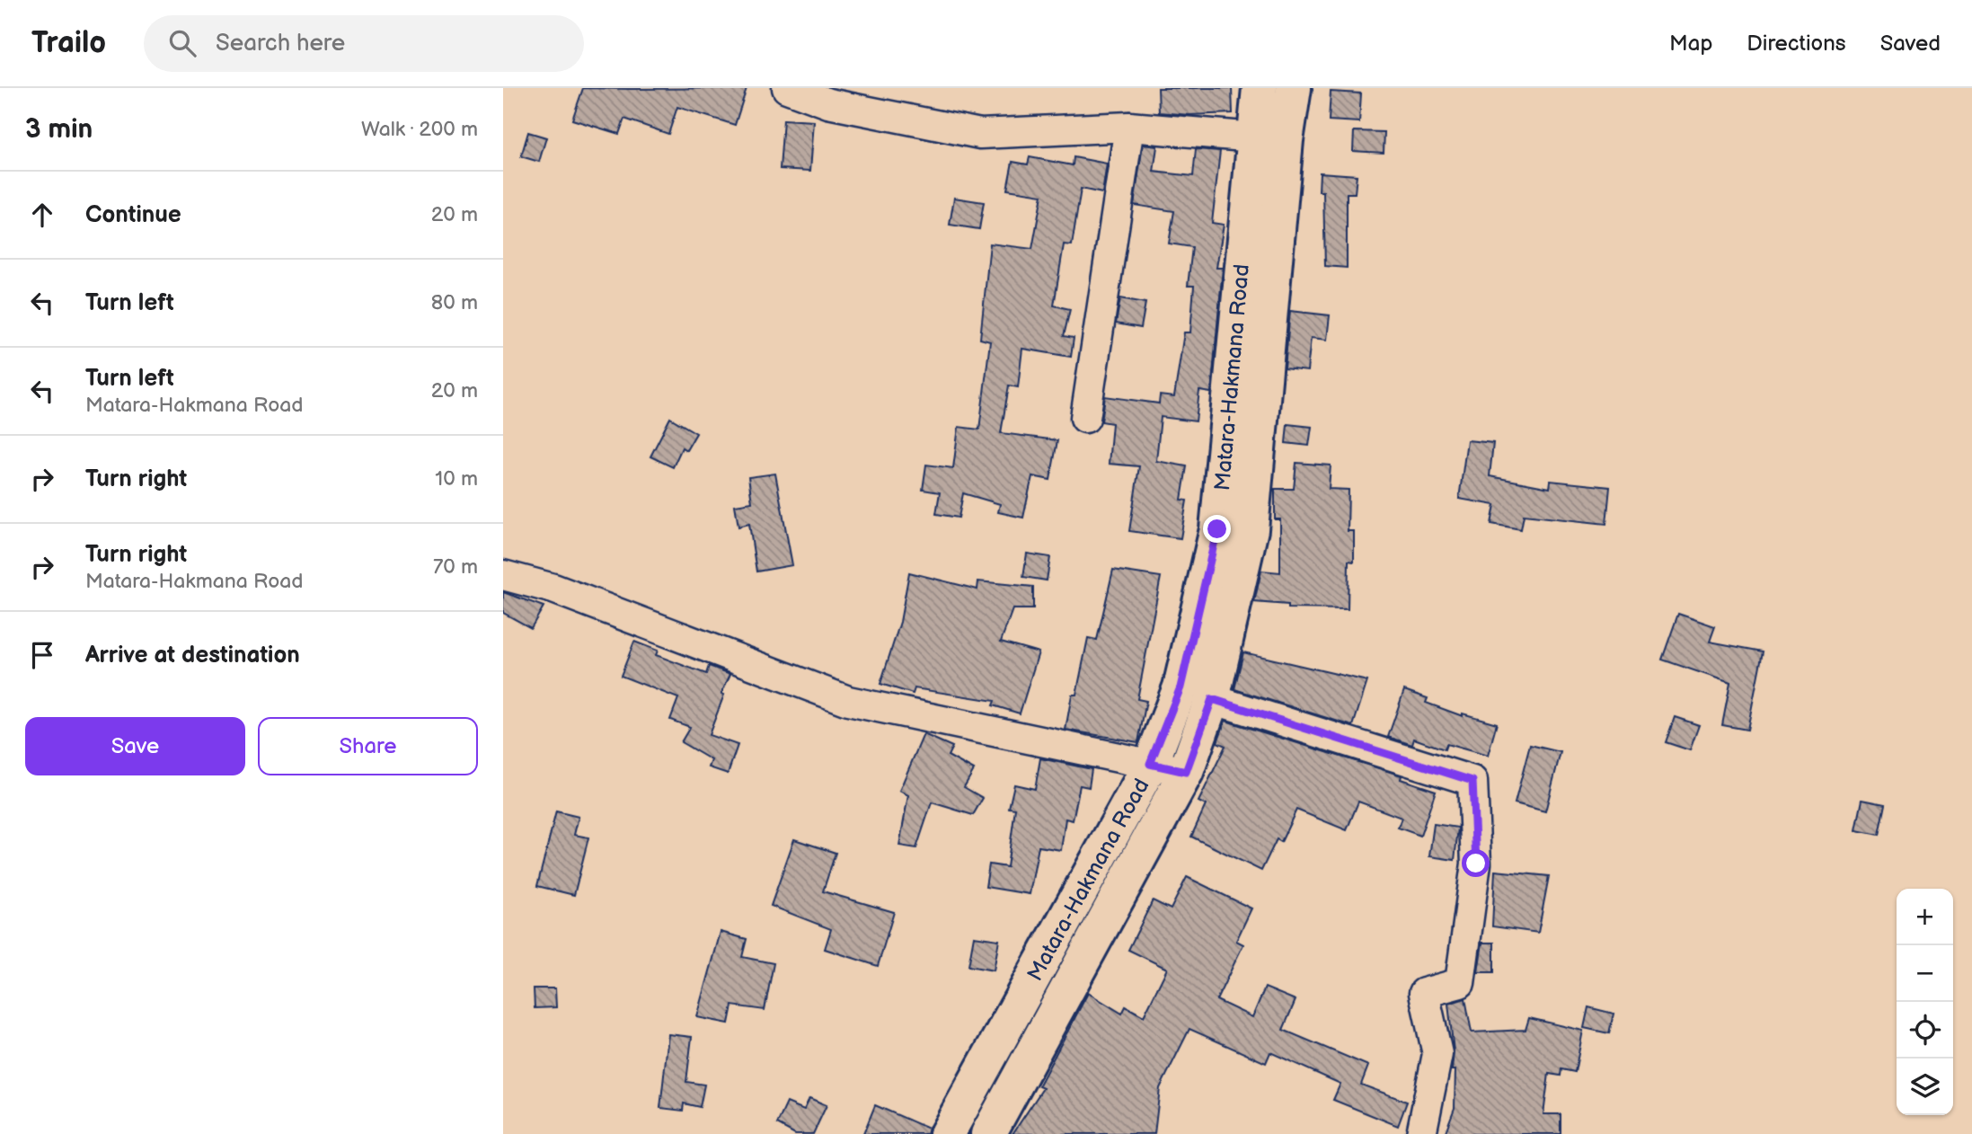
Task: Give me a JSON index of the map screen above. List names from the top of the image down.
{
  "streets": {
    "main road": ["Matara-Hakmana Road"]
  },
  "page": {
    "header": "Trailo",
    "search": "Search here",
    "nav": ["Map", "Directions", "Saved"],
    "heading": ["3 min", "Walk · 200 m"],
    "list": [
      ["Continue", "20 m"],
      ["Turn left", "80 m"],
      ["Turn left", "Matara-Hakmana Road", "20 m"],
      ["Turn right", "10 m"],
      ["Turn right", "Matara-Hakmana Road", "70 m"],
      "Arrive at destination"
    ],
    "buttons": ["Save", "Share"],
    "map_buttons": ["+", "−"]
  }
}
